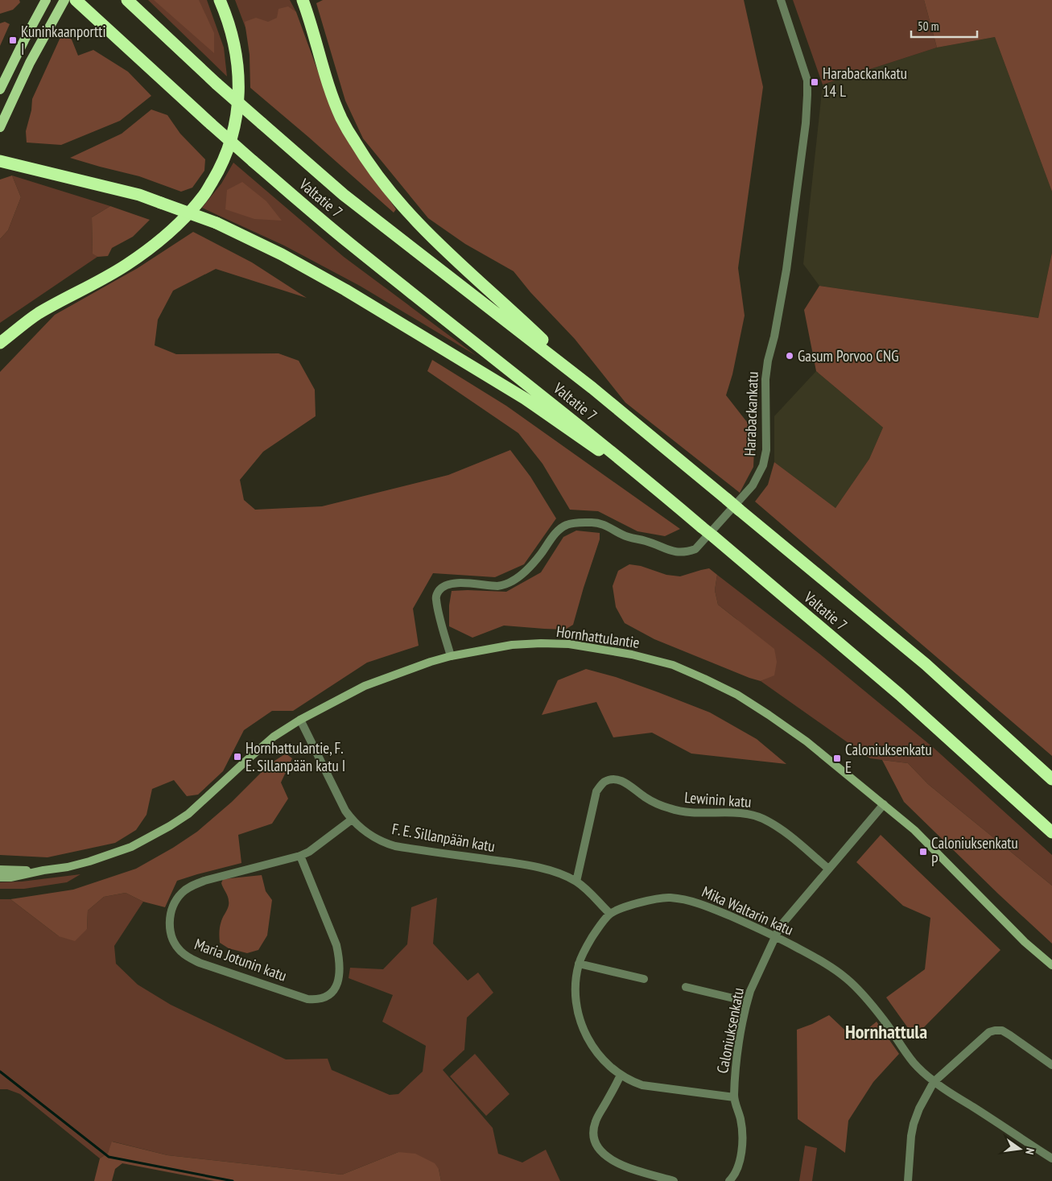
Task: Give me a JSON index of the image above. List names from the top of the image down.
{
  "streets": {
    "highway": ["Valtatie 7"],
    "street": [
      "Harabackankatu",
      "Hornhattulantie",
      "Lewinin katu",
      "F. E. Sillanpään katu",
      "Mika Waltarin katu",
      "Maria Jotunin katu",
      "Caloniuksenkatu"
    ]
  },
  "crossings": [
    ["Harabackankatu", "Hornhattulantie"],
    ["Hornhattulantie", "F. E. Sillanpään katu"],
    ["Hornhattulantie", "Caloniuksenkatu"],
    ["Lewinin katu", "F. E. Sillanpään katu"],
    ["Lewinin katu", "Caloniuksenkatu"],
    ["F. E. Sillanpään katu", "Mika Waltarin katu"],
    ["F. E. Sillanpään katu", "Maria Jotunin katu"],
    ["Mika Waltarin katu", "Caloniuksenkatu"]
  ],
  "districts": ["Hornhattula"],
  "places": {
    "transit": [
      "Kuninkaanportti I",
      "Harabackankatu 14 L",
      "Hornhattulantie, F. E. Sillanpään katu I",
      "Caloniuksenkatu E",
      "Caloniuksenkatu P"
    ],
    "other": ["Gasum Porvoo CNG"]
  },
  "scale_bar": "50 m",
  "north": "right"
}
